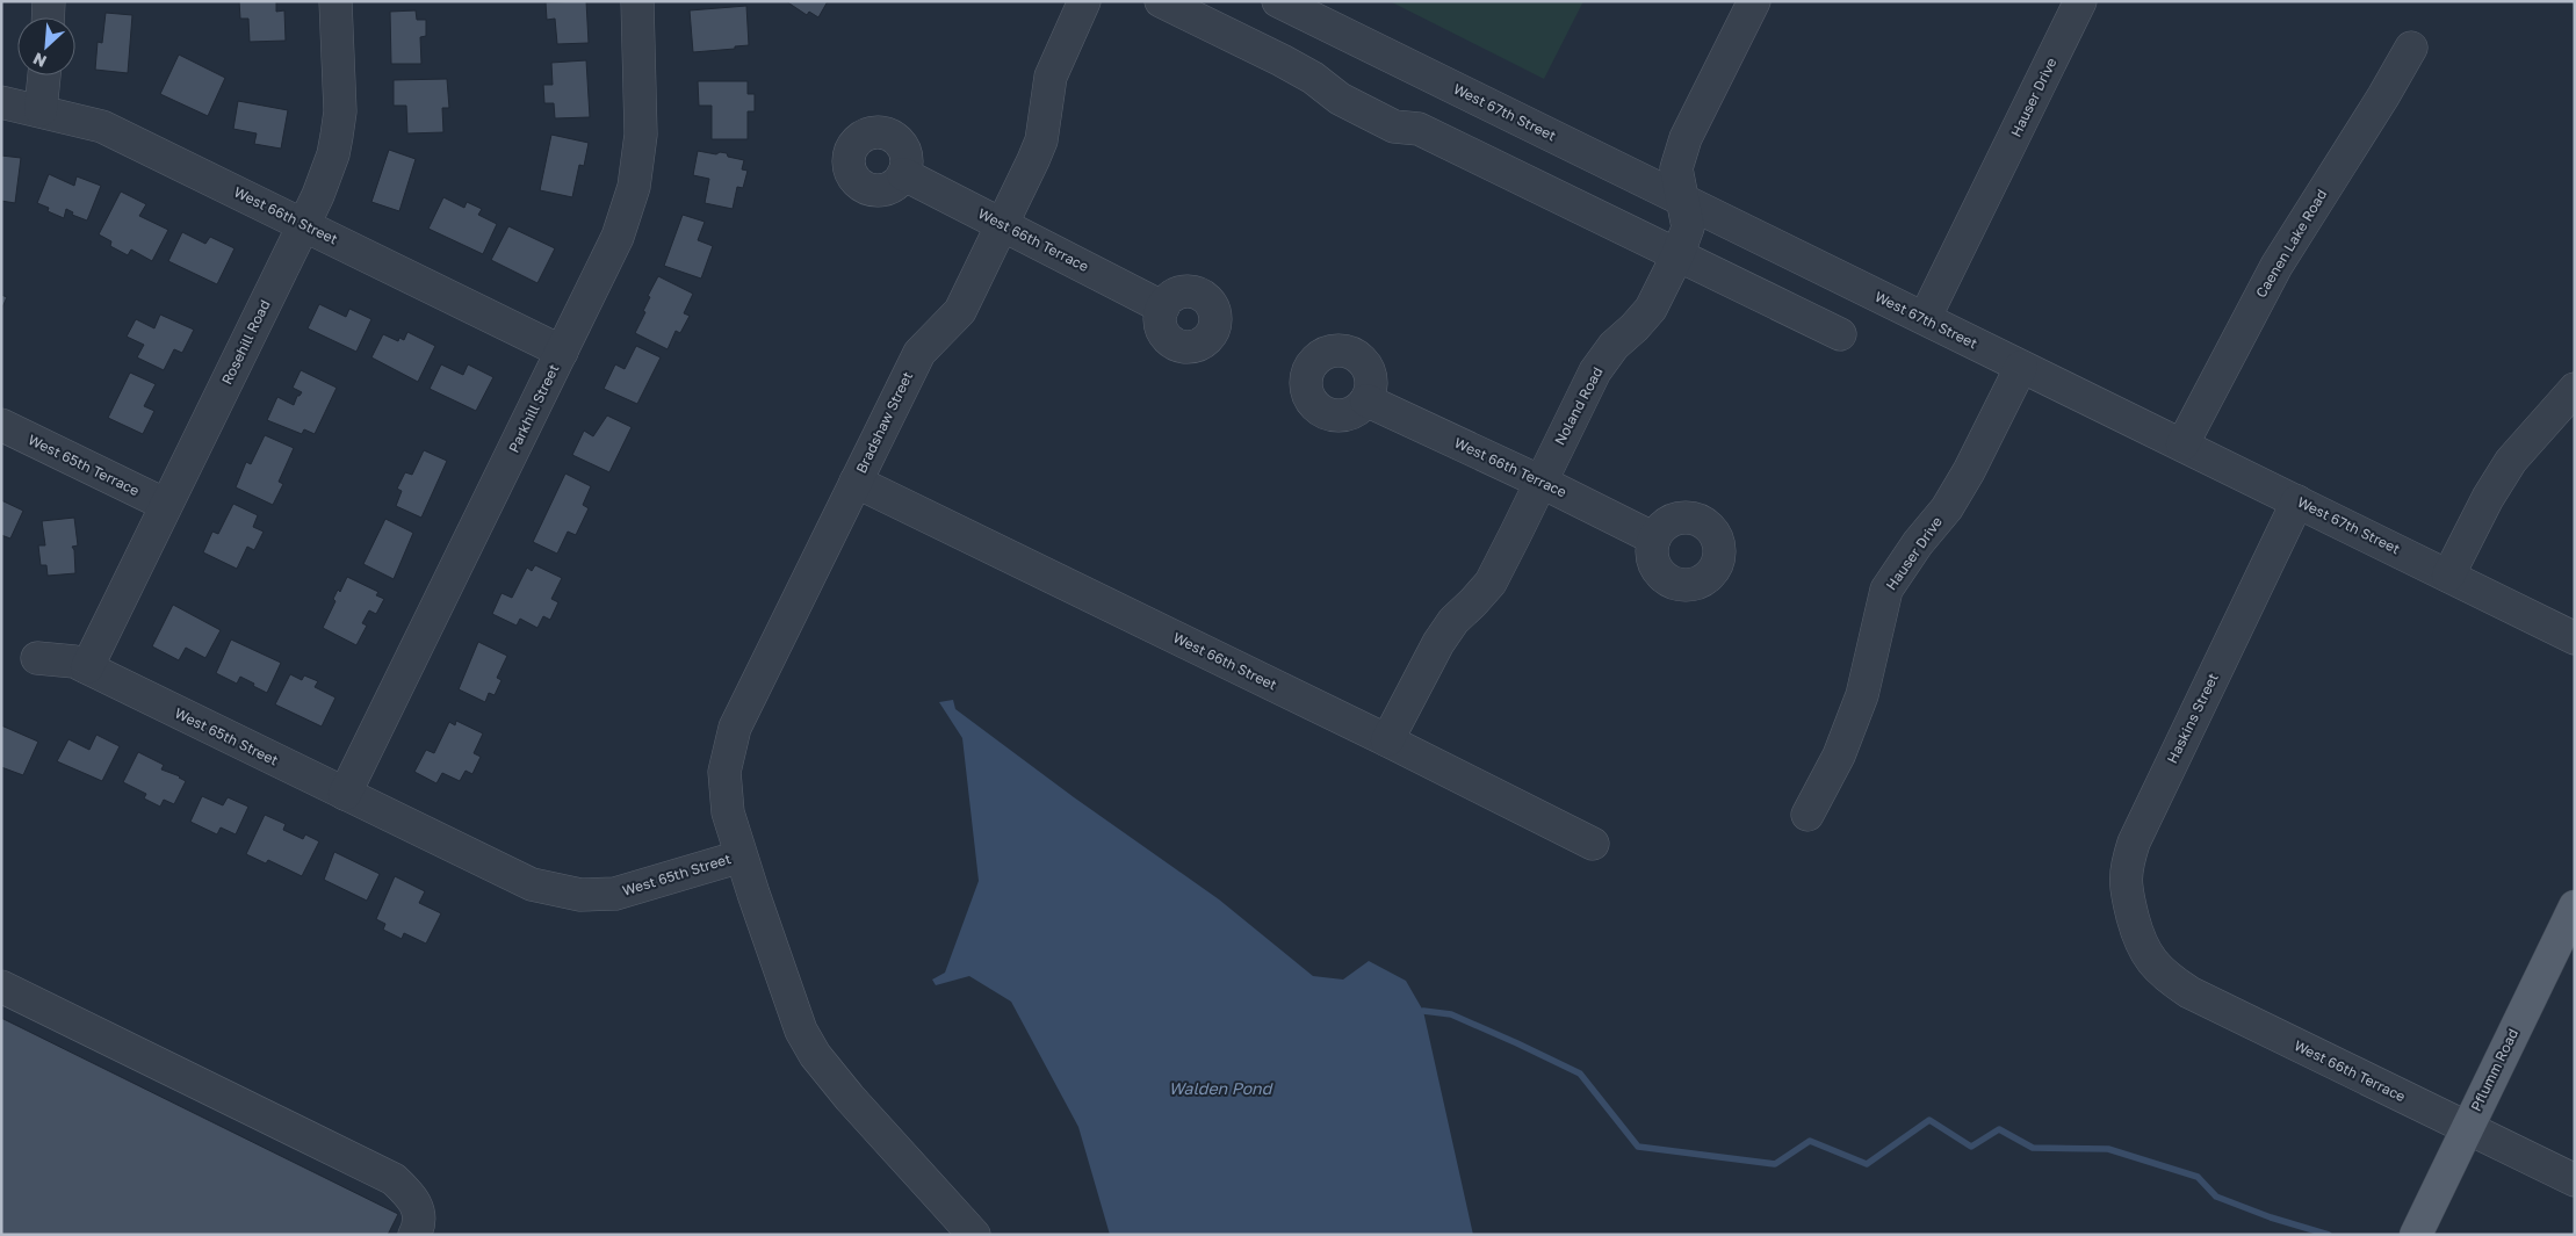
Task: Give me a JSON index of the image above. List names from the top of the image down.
{
  "streets": {
    "main road": ["Pflumm Road"],
    "street": [
      "Hauser Drive",
      "West 67th Street",
      "West 66th Street",
      "West 66th Terrace",
      "Caenen Lake Road",
      "Rosehill Road",
      "Noland Road",
      "Parkhill Street",
      "Bradshaw Street",
      "West 65th Terrace",
      "Haskins Street",
      "West 65th Street"
    ]
  },
  "crossings": [
    ["Hauser Drive", "West 67th Street"],
    ["West 67th Street", "Caenen Lake Road"],
    ["West 67th Street", "Noland Road"],
    ["West 67th Street", "Haskins Street"],
    ["West 66th Street", "Rosehill Road"],
    ["West 66th Street", "Noland Road"],
    ["West 66th Street", "Parkhill Street"],
    ["West 66th Street", "Bradshaw Street"],
    ["West 66th Terrace", "Noland Road"],
    ["West 66th Terrace", "Bradshaw Street"],
    ["West 66th Terrace", "Haskins Street"],
    ["West 66th Terrace", "Pflumm Road"],
    ["Rosehill Road", "West 65th Terrace"],
    ["Rosehill Road", "West 65th Street"],
    ["Parkhill Street", "West 65th Street"],
    ["Bradshaw Street", "West 65th Street"]
  ],
  "water": ["Walden Pond"],
  "north": "bottom left"
}
